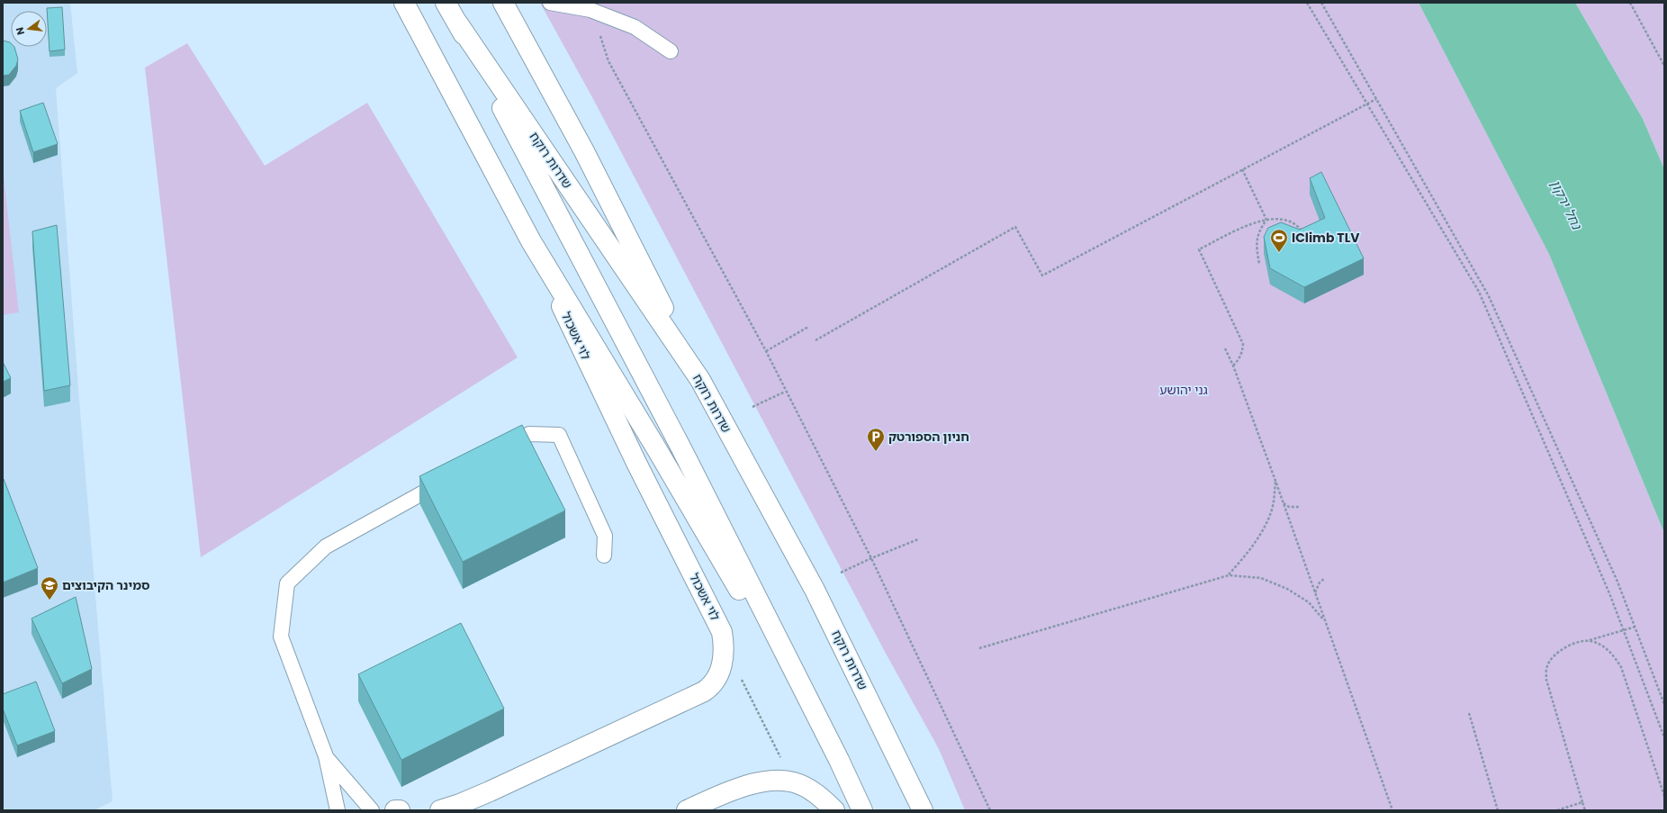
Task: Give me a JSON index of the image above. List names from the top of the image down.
{
  "streets": {
    "main road": ["שדרות רוקח", "לוי אשכול"]
  },
  "water": ["נחל ירקון"],
  "parks": ["גני יהושע"],
  "places": {
    "sports": ["IClimb TLV"],
    "parking": ["חניון הספורטק"],
    "school or university": ["סמינר הקיבוצים"]
  },
  "north": "left"
}
